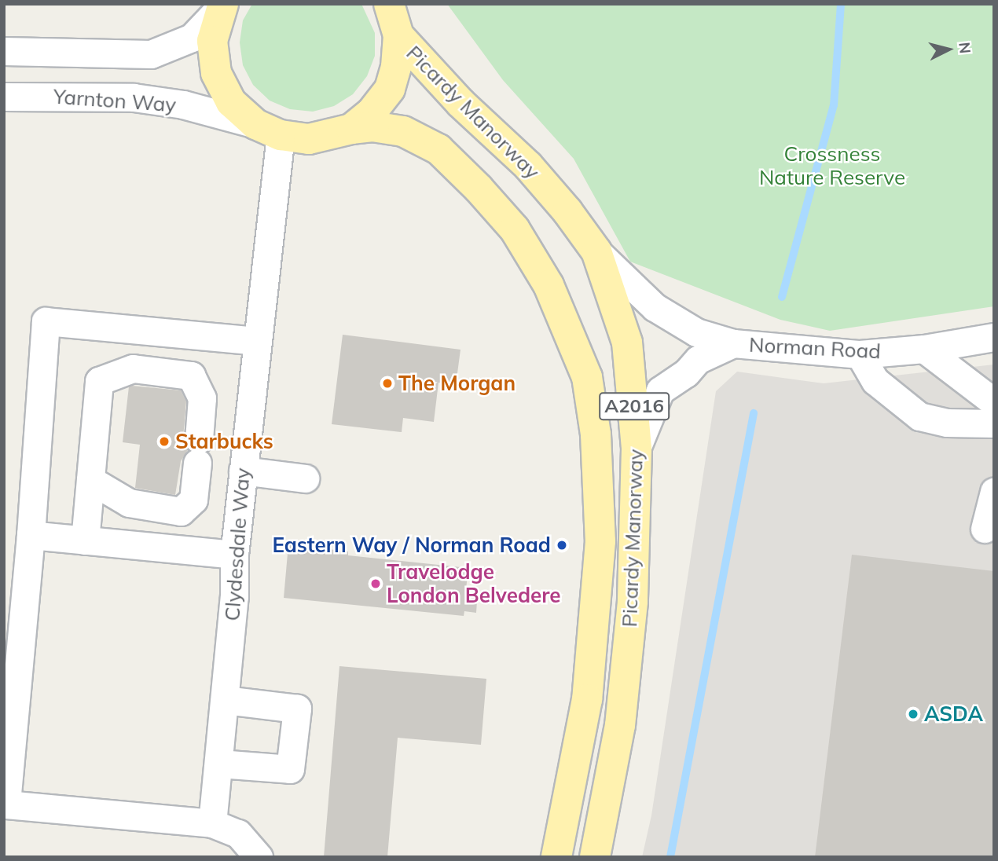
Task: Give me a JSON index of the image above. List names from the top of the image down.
{
  "streets": {
    "main road": ["Picardy Manorway", "A2016"],
    "street": ["Yarnton Way", "Norman Road", "Clydesdale Way"]
  },
  "crossings": [
    ["Yarnton Way", "Clydesdale Way"],
    ["Picardy Manorway", "Norman Road"]
  ],
  "parks": ["Crossness Nature Reserve"],
  "places": [
    "The Morgan",
    "Starbucks",
    "Eastern Way / Norman Road",
    "Travelodge London Belvedere",
    "ASDA"
  ],
  "north": "right"
}
